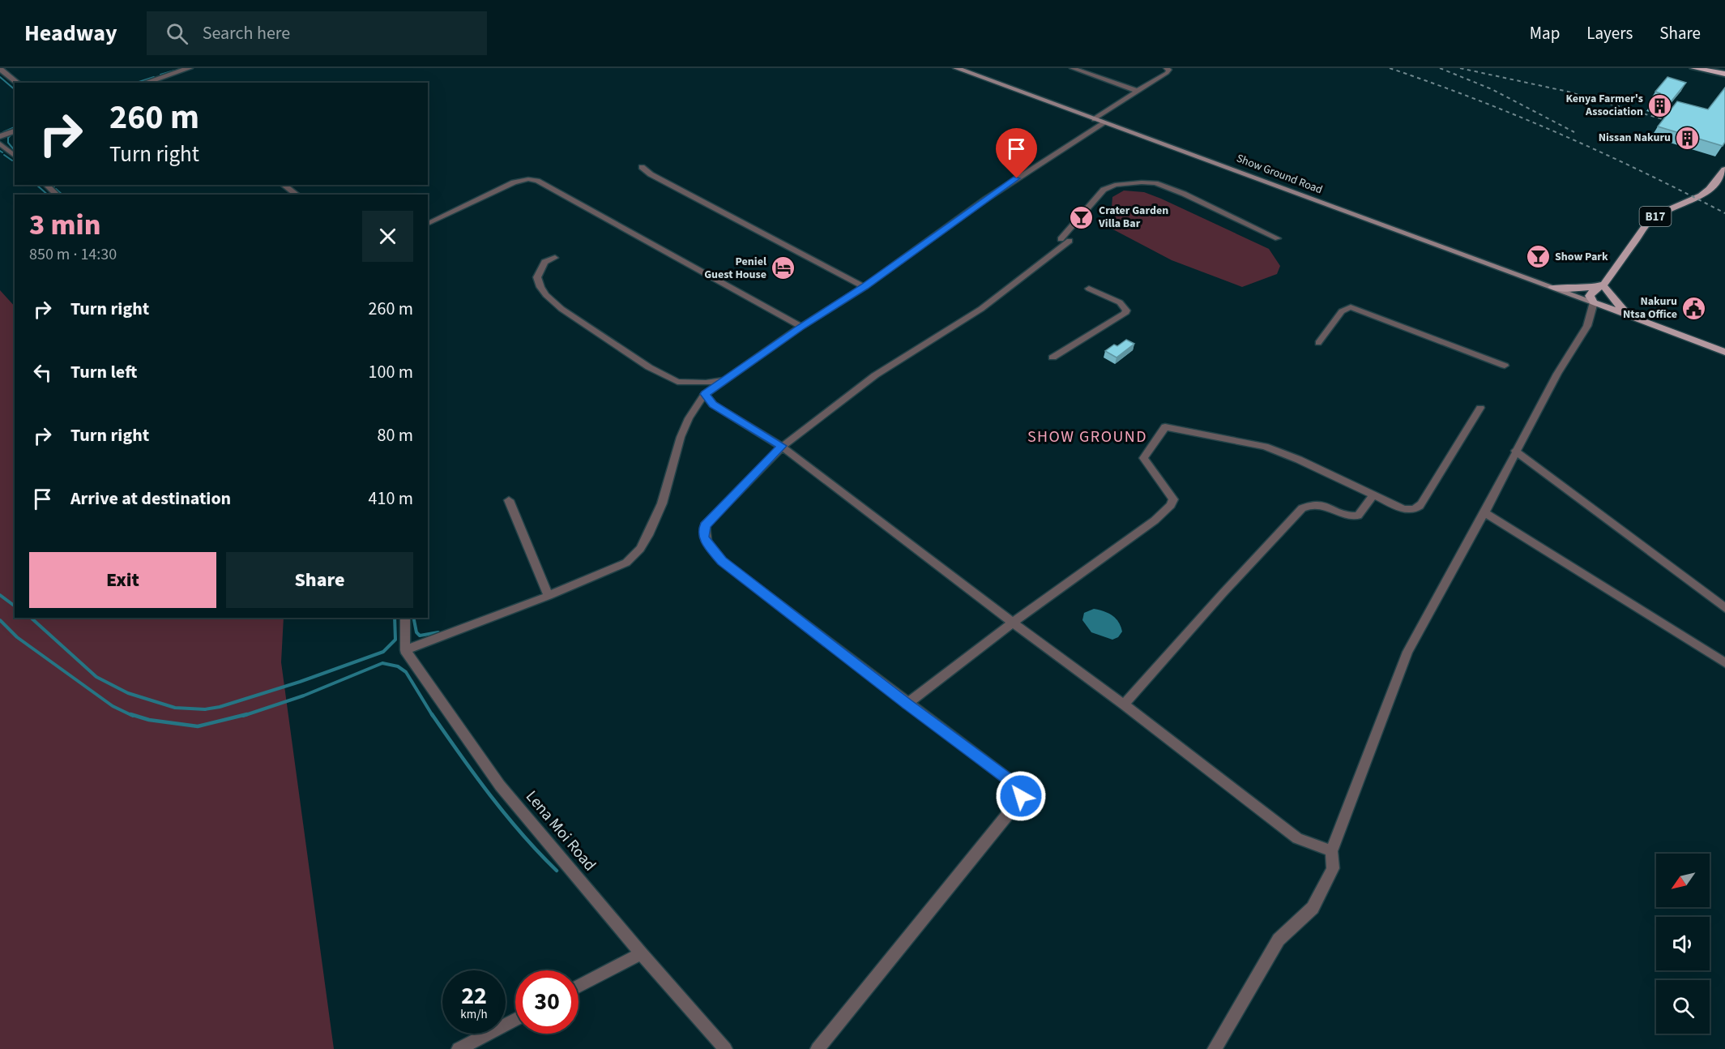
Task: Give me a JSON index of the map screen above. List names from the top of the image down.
{
  "streets": {
    "main road": ["Show Ground Road", "B17"],
    "street": ["Lena Moi Road"]
  },
  "crossings": [
    ["Show Ground Road", "B17"]
  ],
  "districts": ["SHOW GROUND"],
  "places": {
    "building": ["Kenya Farmer's Association", "Nissan Nakuru"],
    "bar": ["Crater Garden Villa Bar", "Show Park"],
    "hotel": ["Peniel Guest House"],
    "public building": ["Nakuru Ntsa Office"]
  },
  "north": "bottom left",
  "page": {
    "header": "Headway",
    "search": "Search here",
    "nav": ["Map", "Layers", "Share"],
    "turn": ["260 m", "Turn right"],
    "heading": ["3 min", "850 m · 14:30"],
    "list": [
      {
        "name": "Turn right",
        "value": "260 m"
      },
      {
        "name": "Turn left",
        "value": "100 m"
      },
      {
        "name": "Turn right",
        "value": "80 m"
      },
      {
        "name": "Arrive at destination",
        "value": "410 m"
      }
    ],
    "buttons": ["Exit", "Share"],
    "speed": "22 km/h",
    "limit": "30"
  }
}
